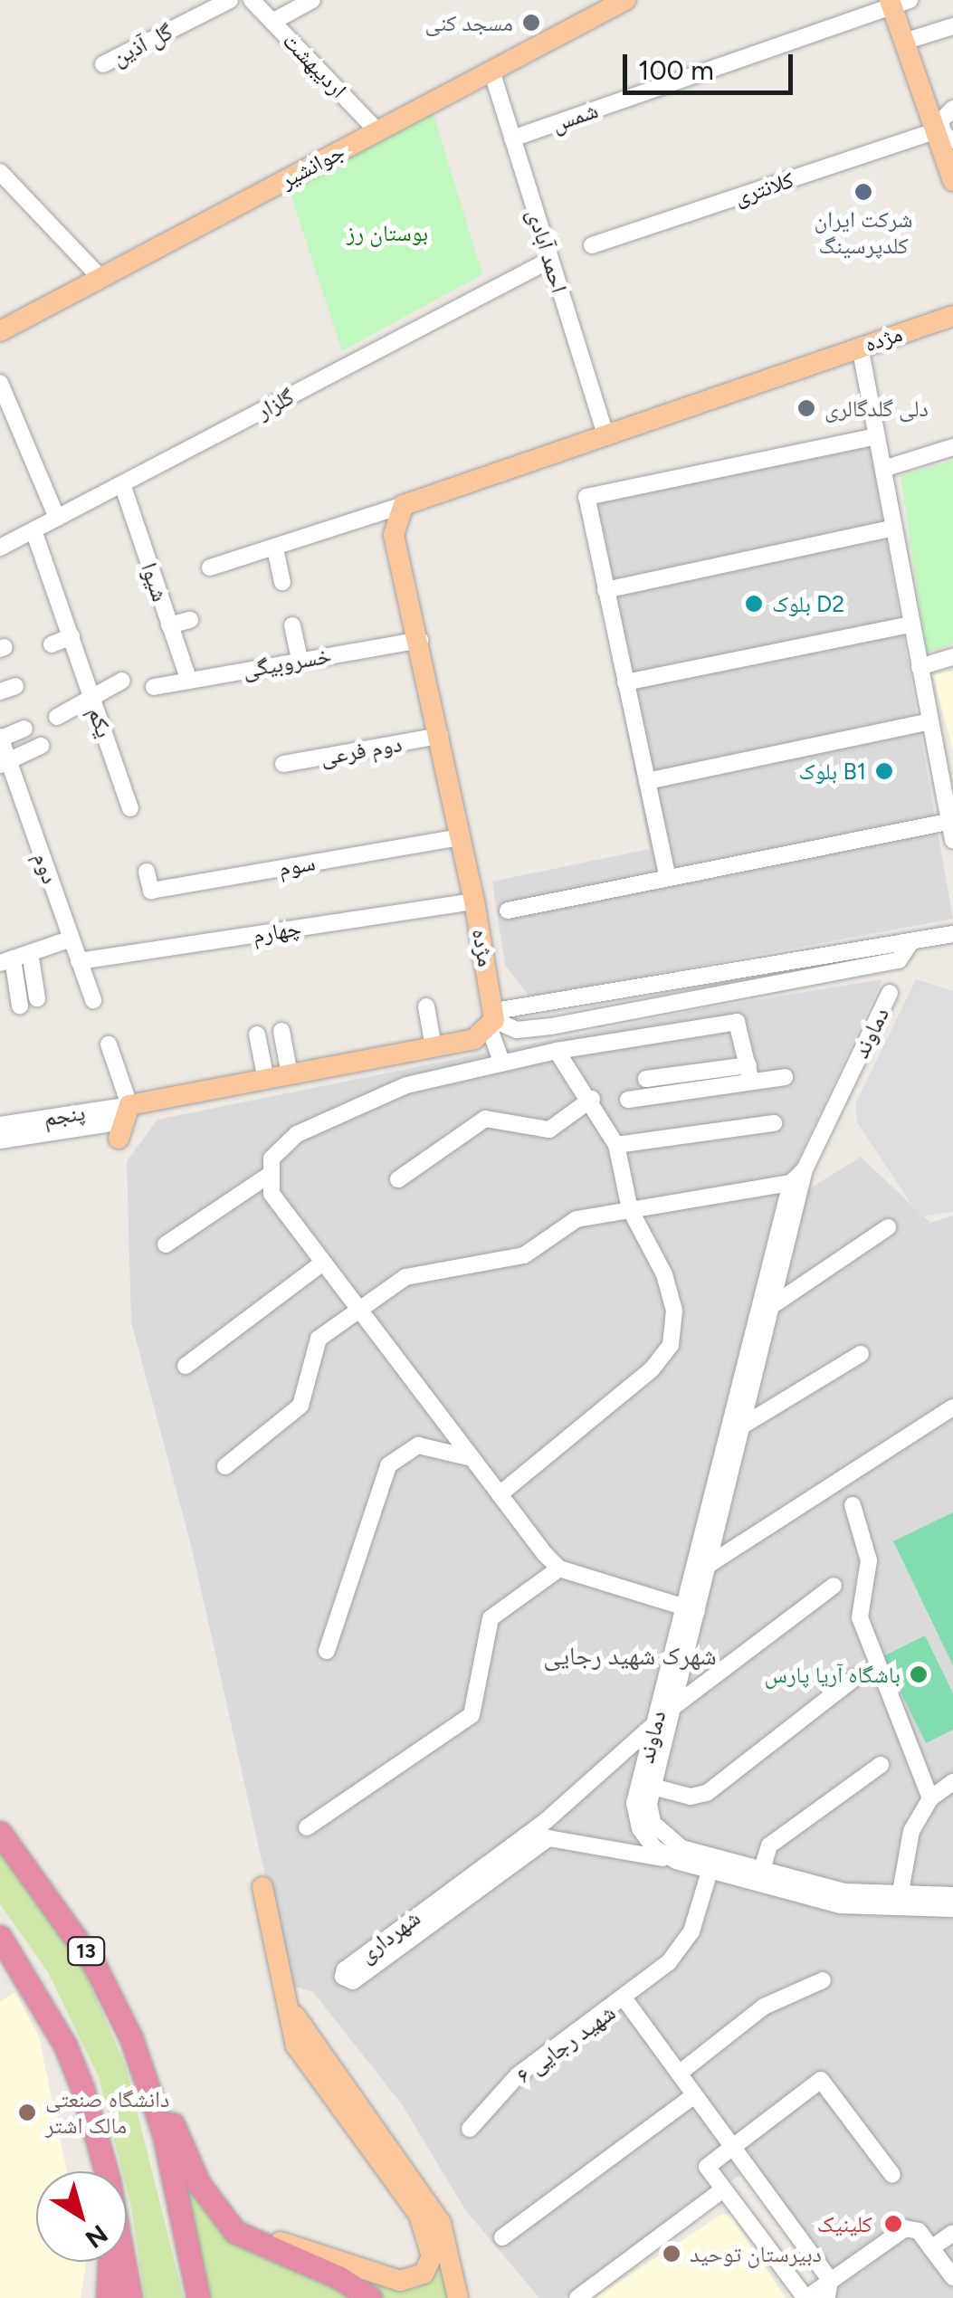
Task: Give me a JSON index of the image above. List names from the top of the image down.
{
  "streets": {
    "highway": ["13"],
    "main road": ["جوانشیر", "مژده"],
    "street": [
      "گل آذین",
      "اردیبهشت",
      "شمس",
      "کلانتری",
      "احمد آبادی",
      "گلزار",
      "شیوا",
      "خسروبیگی",
      "یکم",
      "دوم فرعی",
      "سوم",
      "دوم",
      "چهارم",
      "دماوند",
      "پنجم",
      "شهرداری",
      "شهید رجایی ۶"
    ]
  },
  "crossings": [
    ["اردیبهشت", "جوانشیر"],
    ["شمس", "احمد آبادی"],
    ["جوانشیر", "احمد آبادی"],
    ["احمد آبادی", "مژده"],
    ["احمد آبادی", "گلزار"],
    ["مژده", "خسروبیگی"],
    ["مژده", "دوم فرعی"],
    ["مژده", "سوم"],
    ["مژده", "چهارم"],
    ["گلزار", "شیوا"],
    ["گلزار", "یکم"],
    ["شیوا", "خسروبیگی"],
    ["دوم", "چهارم"],
    ["دماوند", "شهرداری"],
    ["دماوند", "شهید رجایی ۶"]
  ],
  "districts": ["شهرک شهید رجایی"],
  "parks": ["بوستان رز"],
  "places": [
    "مسجد کنی",
    "شرکت ایران کلدپرسینگ",
    "دلی گلدگالری",
    "بلوک D2",
    "بلوک B1",
    "باشگاه آریا پارس",
    "دانشگاه صنعتی مالک اشتر",
    "کلینیک",
    "دبیرستان توحید"
  ],
  "scale_bar": "100 m",
  "north": "bottom right"
}
